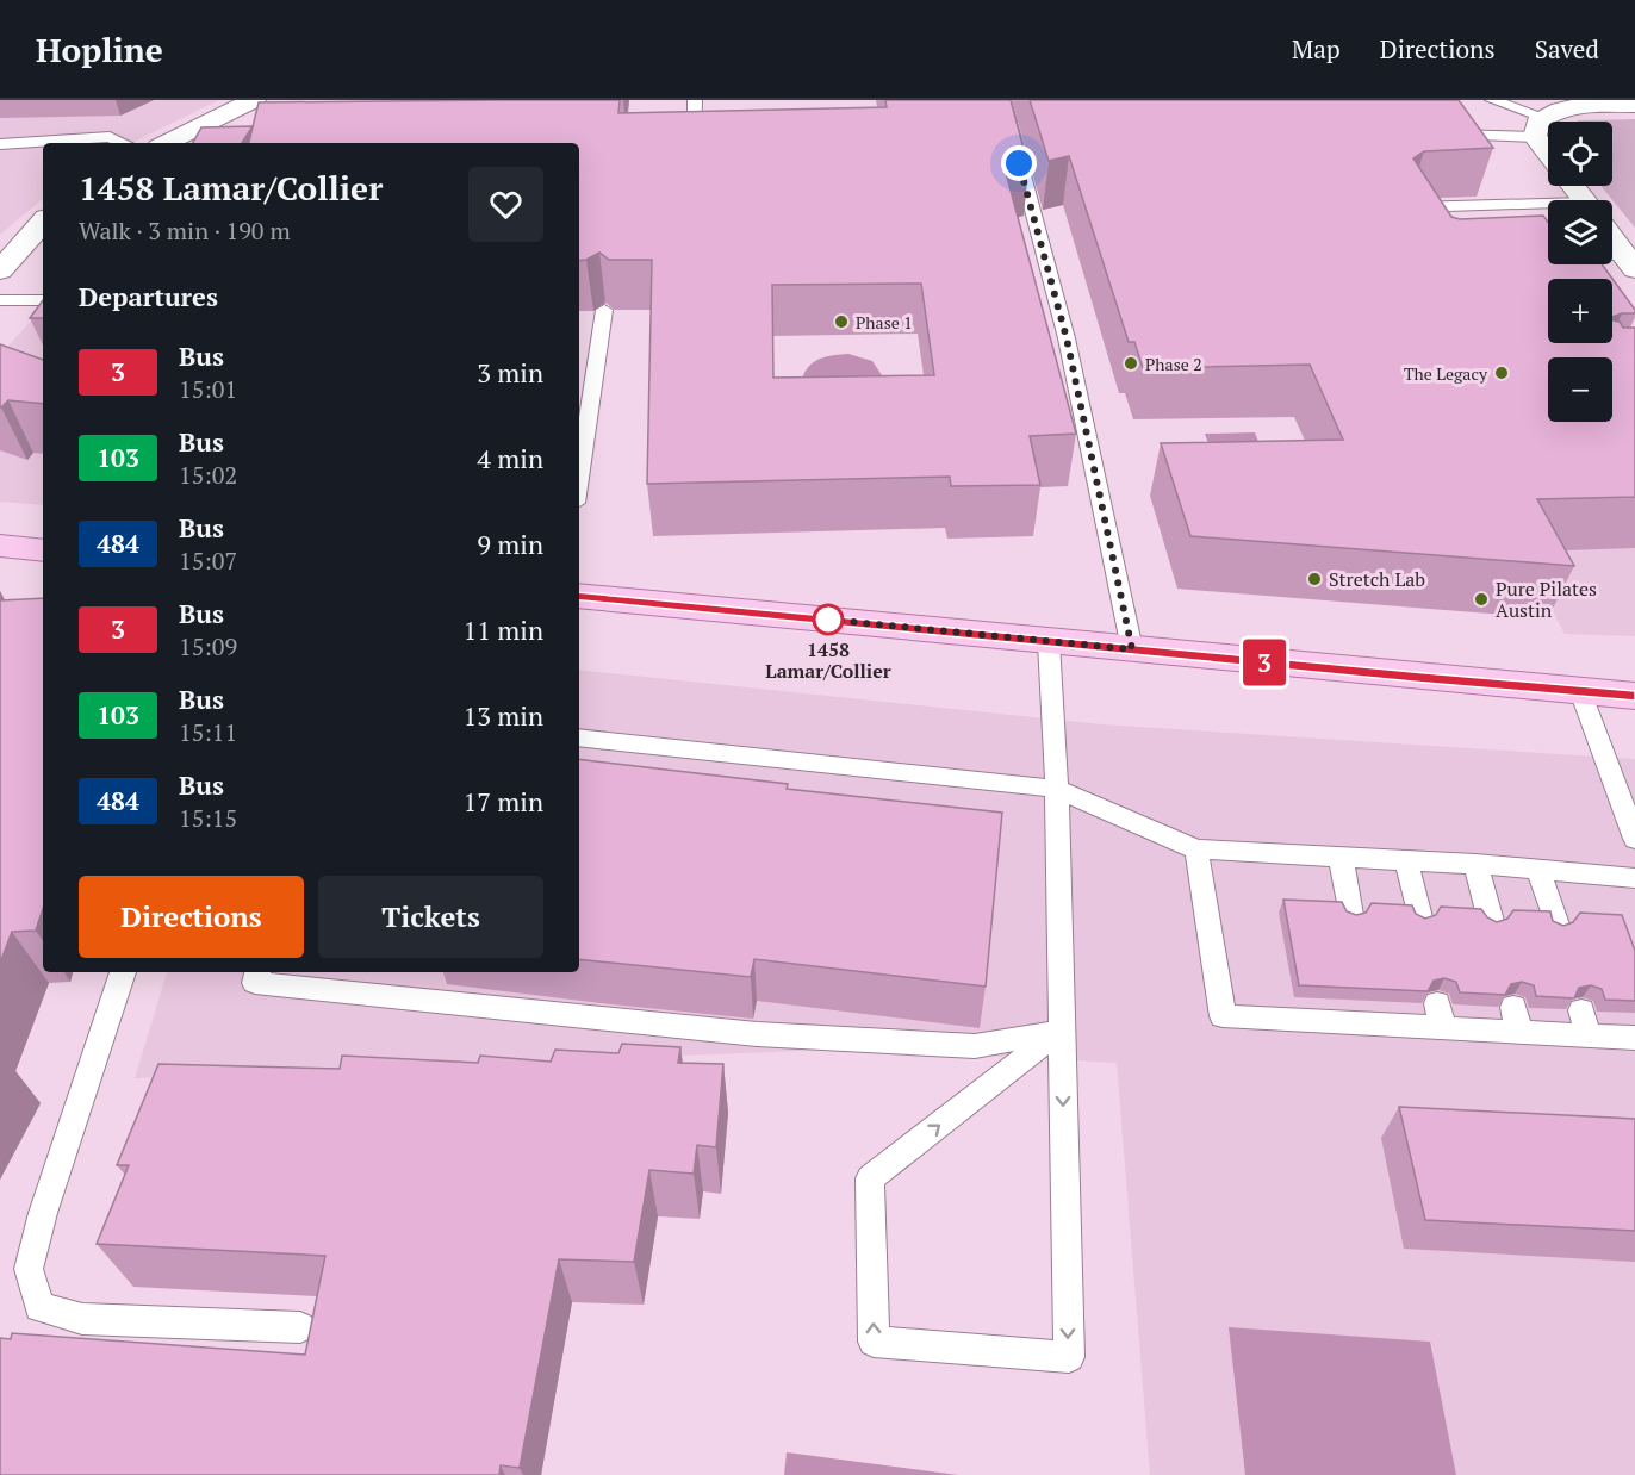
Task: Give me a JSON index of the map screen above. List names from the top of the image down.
{
  "places": [
    "Phase 1",
    "Phase 2",
    "The Legacy",
    "Stretch Lab",
    "Pure Pilates Austin",
    "1458 Lamar/Collier"
  ],
  "lines": ["bus line 3"],
  "page": {
    "header": "Hopline",
    "nav": ["Map", "Directions", "Saved"],
    "on_map": "3",
    "map_buttons": ["+", "−"],
    "heading": [
      ["1458 Lamar/Collier", "Walk · 3 min · 190 m"],
      "Departures"
    ],
    "list": [
      {
        "mark": "3",
        "name": "Bus",
        "note": "15:01",
        "value": "3 min"
      },
      {
        "mark": "103",
        "name": "Bus",
        "note": "15:02",
        "value": "4 min"
      },
      {
        "mark": "484",
        "name": "Bus",
        "note": "15:07",
        "value": "9 min"
      },
      {
        "mark": "3",
        "name": "Bus",
        "note": "15:09",
        "value": "11 min"
      },
      {
        "mark": "103",
        "name": "Bus",
        "note": "15:11",
        "value": "13 min"
      },
      {
        "mark": "484",
        "name": "Bus",
        "note": "15:15",
        "value": "17 min"
      }
    ],
    "buttons": ["Directions", "Tickets"]
  }
}
